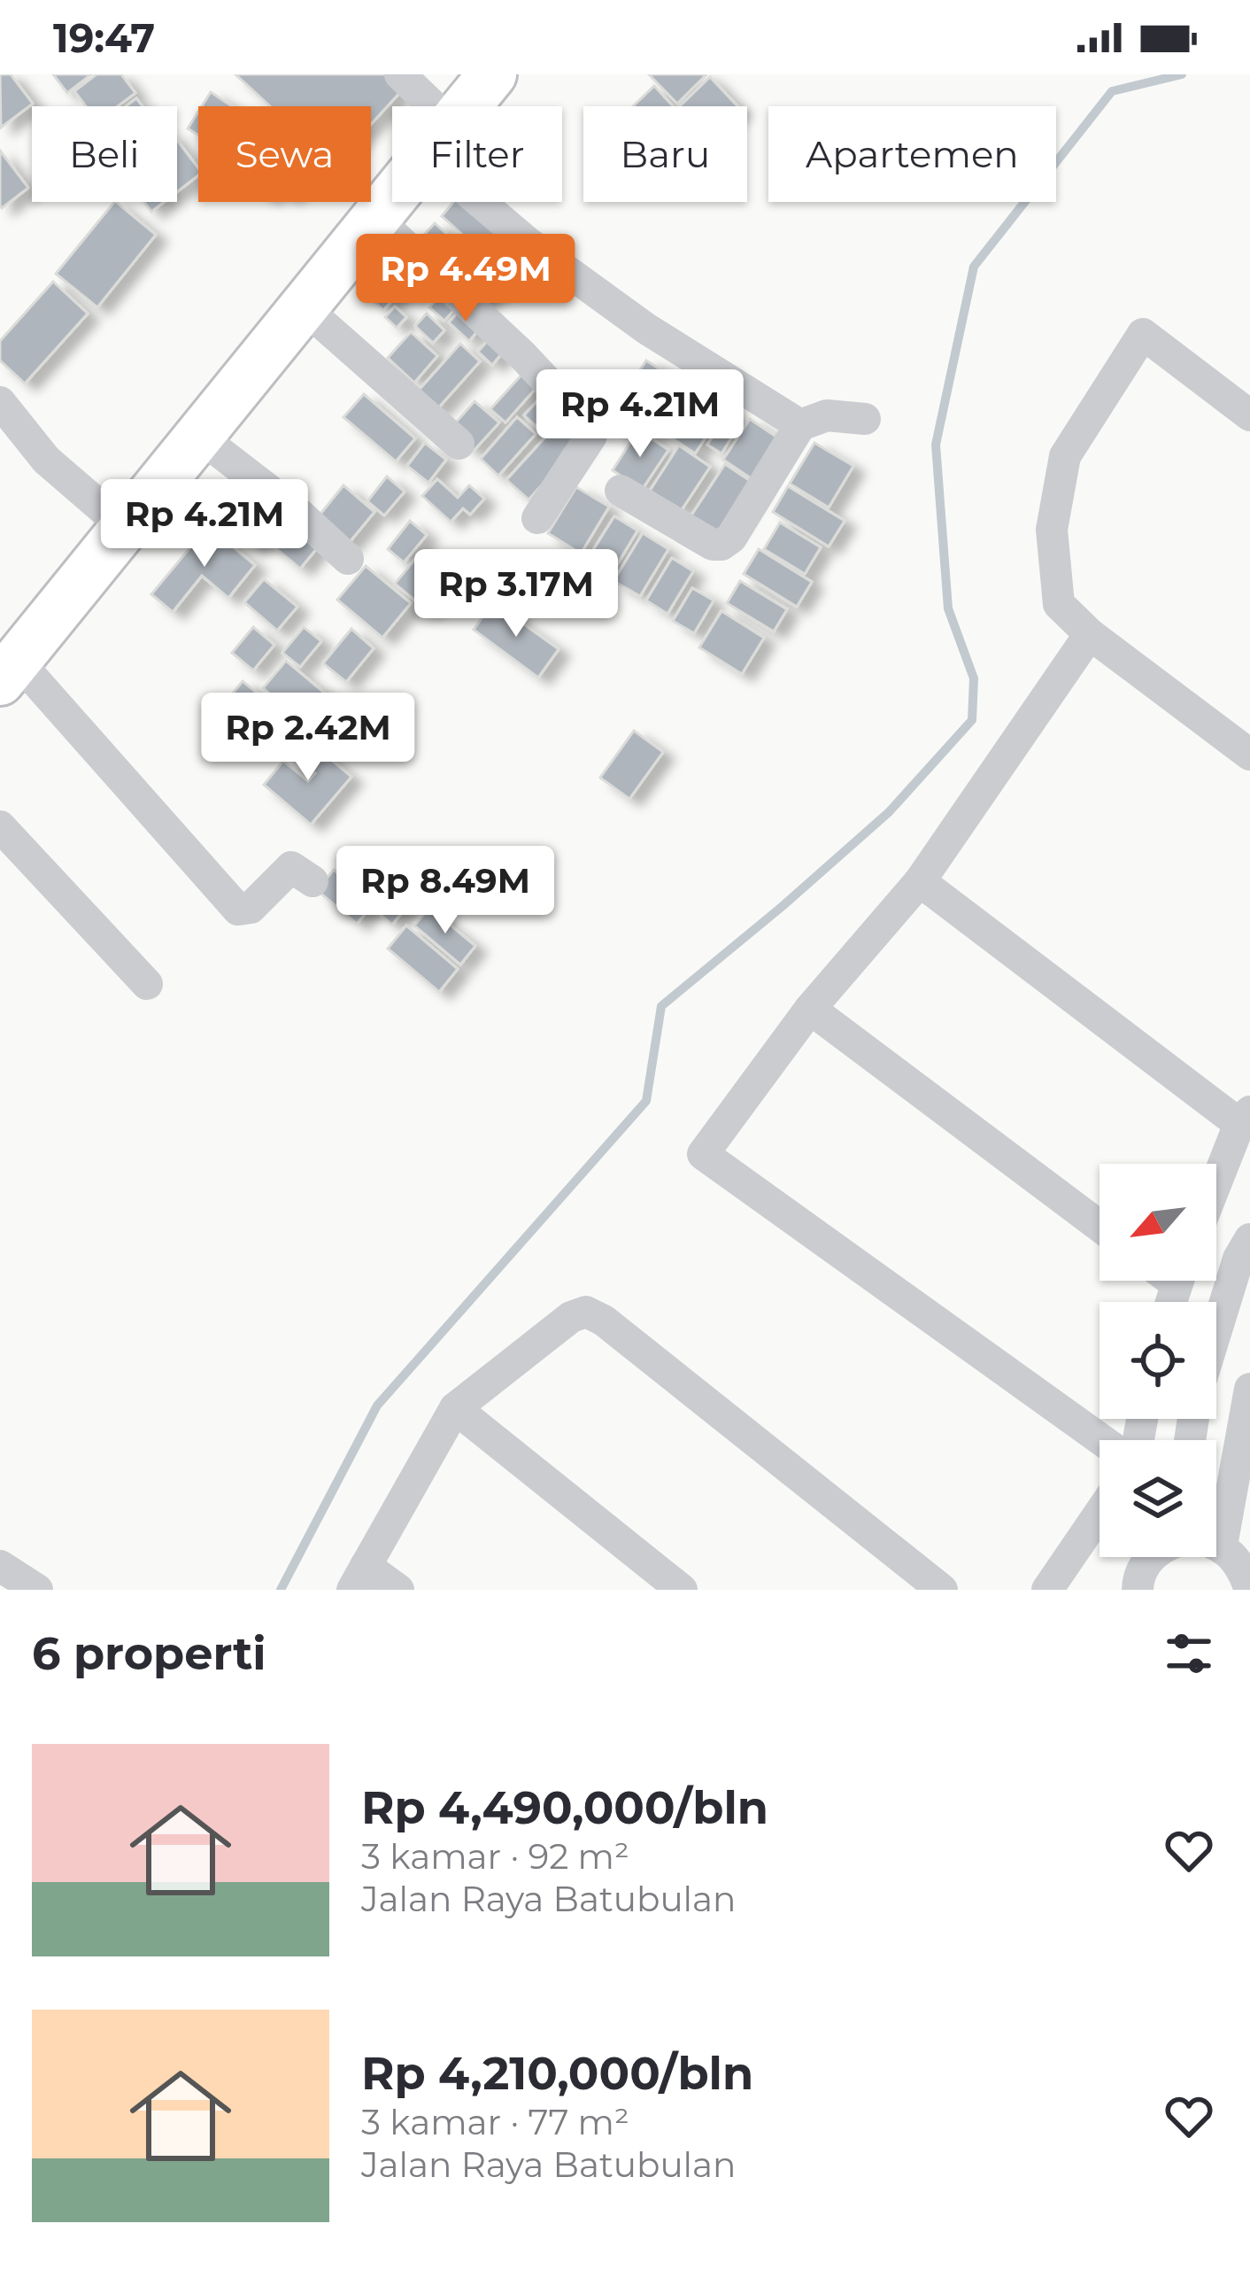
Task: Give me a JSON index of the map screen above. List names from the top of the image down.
{
  "north": "bottom left",
  "page": {
    "status": "19:47",
    "chip": [
      "Beli",
      "Sewa",
      "Filter",
      "Baru",
      "Apartemen"
    ],
    "price": [
      "Rp 4.49M",
      "Rp 4.21M",
      "Rp 4.21M",
      "Rp 3.17M",
      "Rp 2.42M",
      "Rp 8.49M"
    ],
    "heading": "6 properti",
    "list": [
      {
        "name": "Rp 4,490,000/bln",
        "note": "3 kamar · 92 m² · Jalan Raya Batubulan"
      },
      {
        "name": "Rp 4,210,000/bln",
        "note": "3 kamar · 77 m² · Jalan Raya Batubulan"
      }
    ]
  }
}
